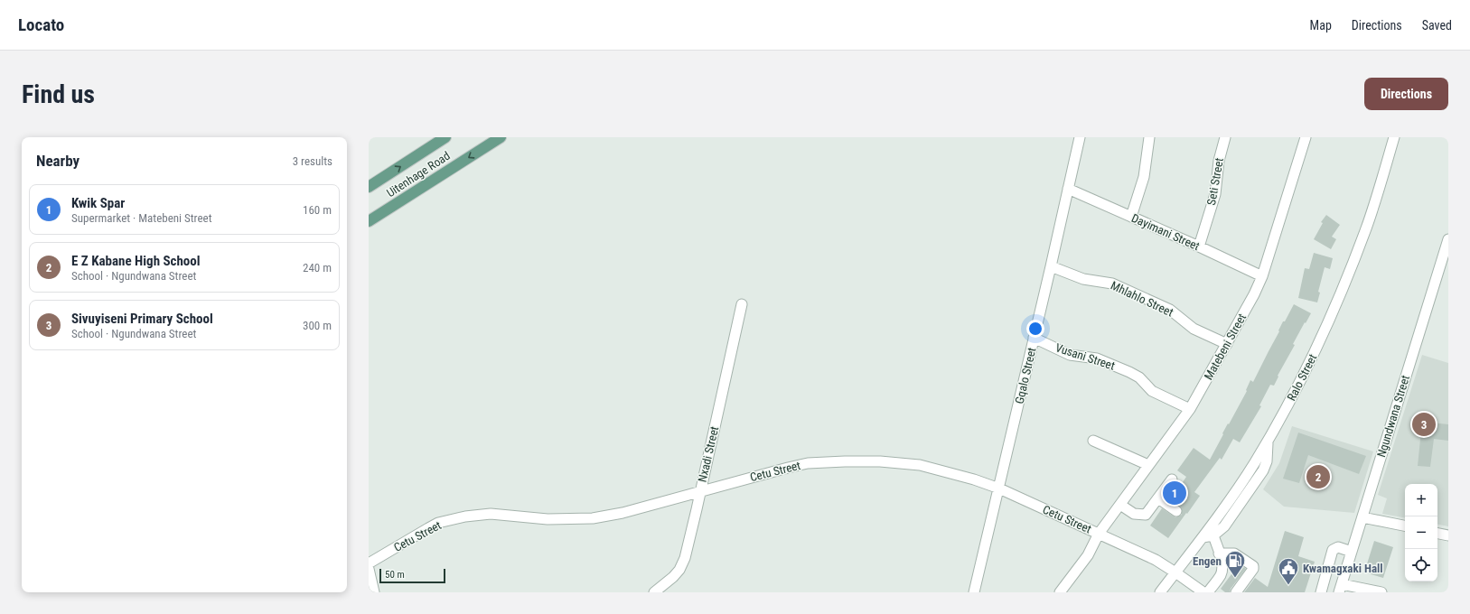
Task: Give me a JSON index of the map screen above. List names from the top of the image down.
{
  "streets": {
    "main road": ["Uitenhage Road"],
    "street": [
      "Seti Street",
      "Dayimani Street",
      "Mhlahlo Street",
      "Matebeni Street",
      "Vusani Street",
      "Gqalo Street",
      "Ralo Street",
      "Ngundwana Street",
      "Nxadi Street",
      "Cetu Street"
    ]
  },
  "crossings": [
    ["Seti Street", "Dayimani Street"],
    ["Dayimani Street", "Matebeni Street"],
    ["Dayimani Street", "Gqalo Street"],
    ["Mhlahlo Street", "Matebeni Street"],
    ["Mhlahlo Street", "Gqalo Street"],
    ["Matebeni Street", "Vusani Street"],
    ["Matebeni Street", "Cetu Street"],
    ["Vusani Street", "Gqalo Street"],
    ["Gqalo Street", "Cetu Street"],
    ["Ralo Street", "Cetu Street"],
    ["Nxadi Street", "Cetu Street"]
  ],
  "places": {
    "fuel station": ["Engen"],
    "public building": ["Kwamagxaki Hall"]
  },
  "scale_bar": "50 m",
  "page": {
    "header": "Locato",
    "nav": ["Map", "Directions", "Saved"],
    "buttons": "Directions",
    "title": "Find us",
    "heading": ["Nearby", "3 results"],
    "list": [
      {
        "mark": "1",
        "name": "Kwik Spar",
        "note": "Supermarket · Matebeni Street",
        "value": "160 m"
      },
      {
        "mark": "2",
        "name": "E Z Kabane High School",
        "note": "School · Ngundwana Street",
        "value": "240 m"
      },
      {
        "mark": "3",
        "name": "Sivuyiseni Primary School",
        "note": "School · Ngundwana Street",
        "value": "300 m"
      }
    ],
    "pins": ["3", "2", "1"],
    "map_buttons": ["+", "−"],
    "scale": "50 m"
  }
}
